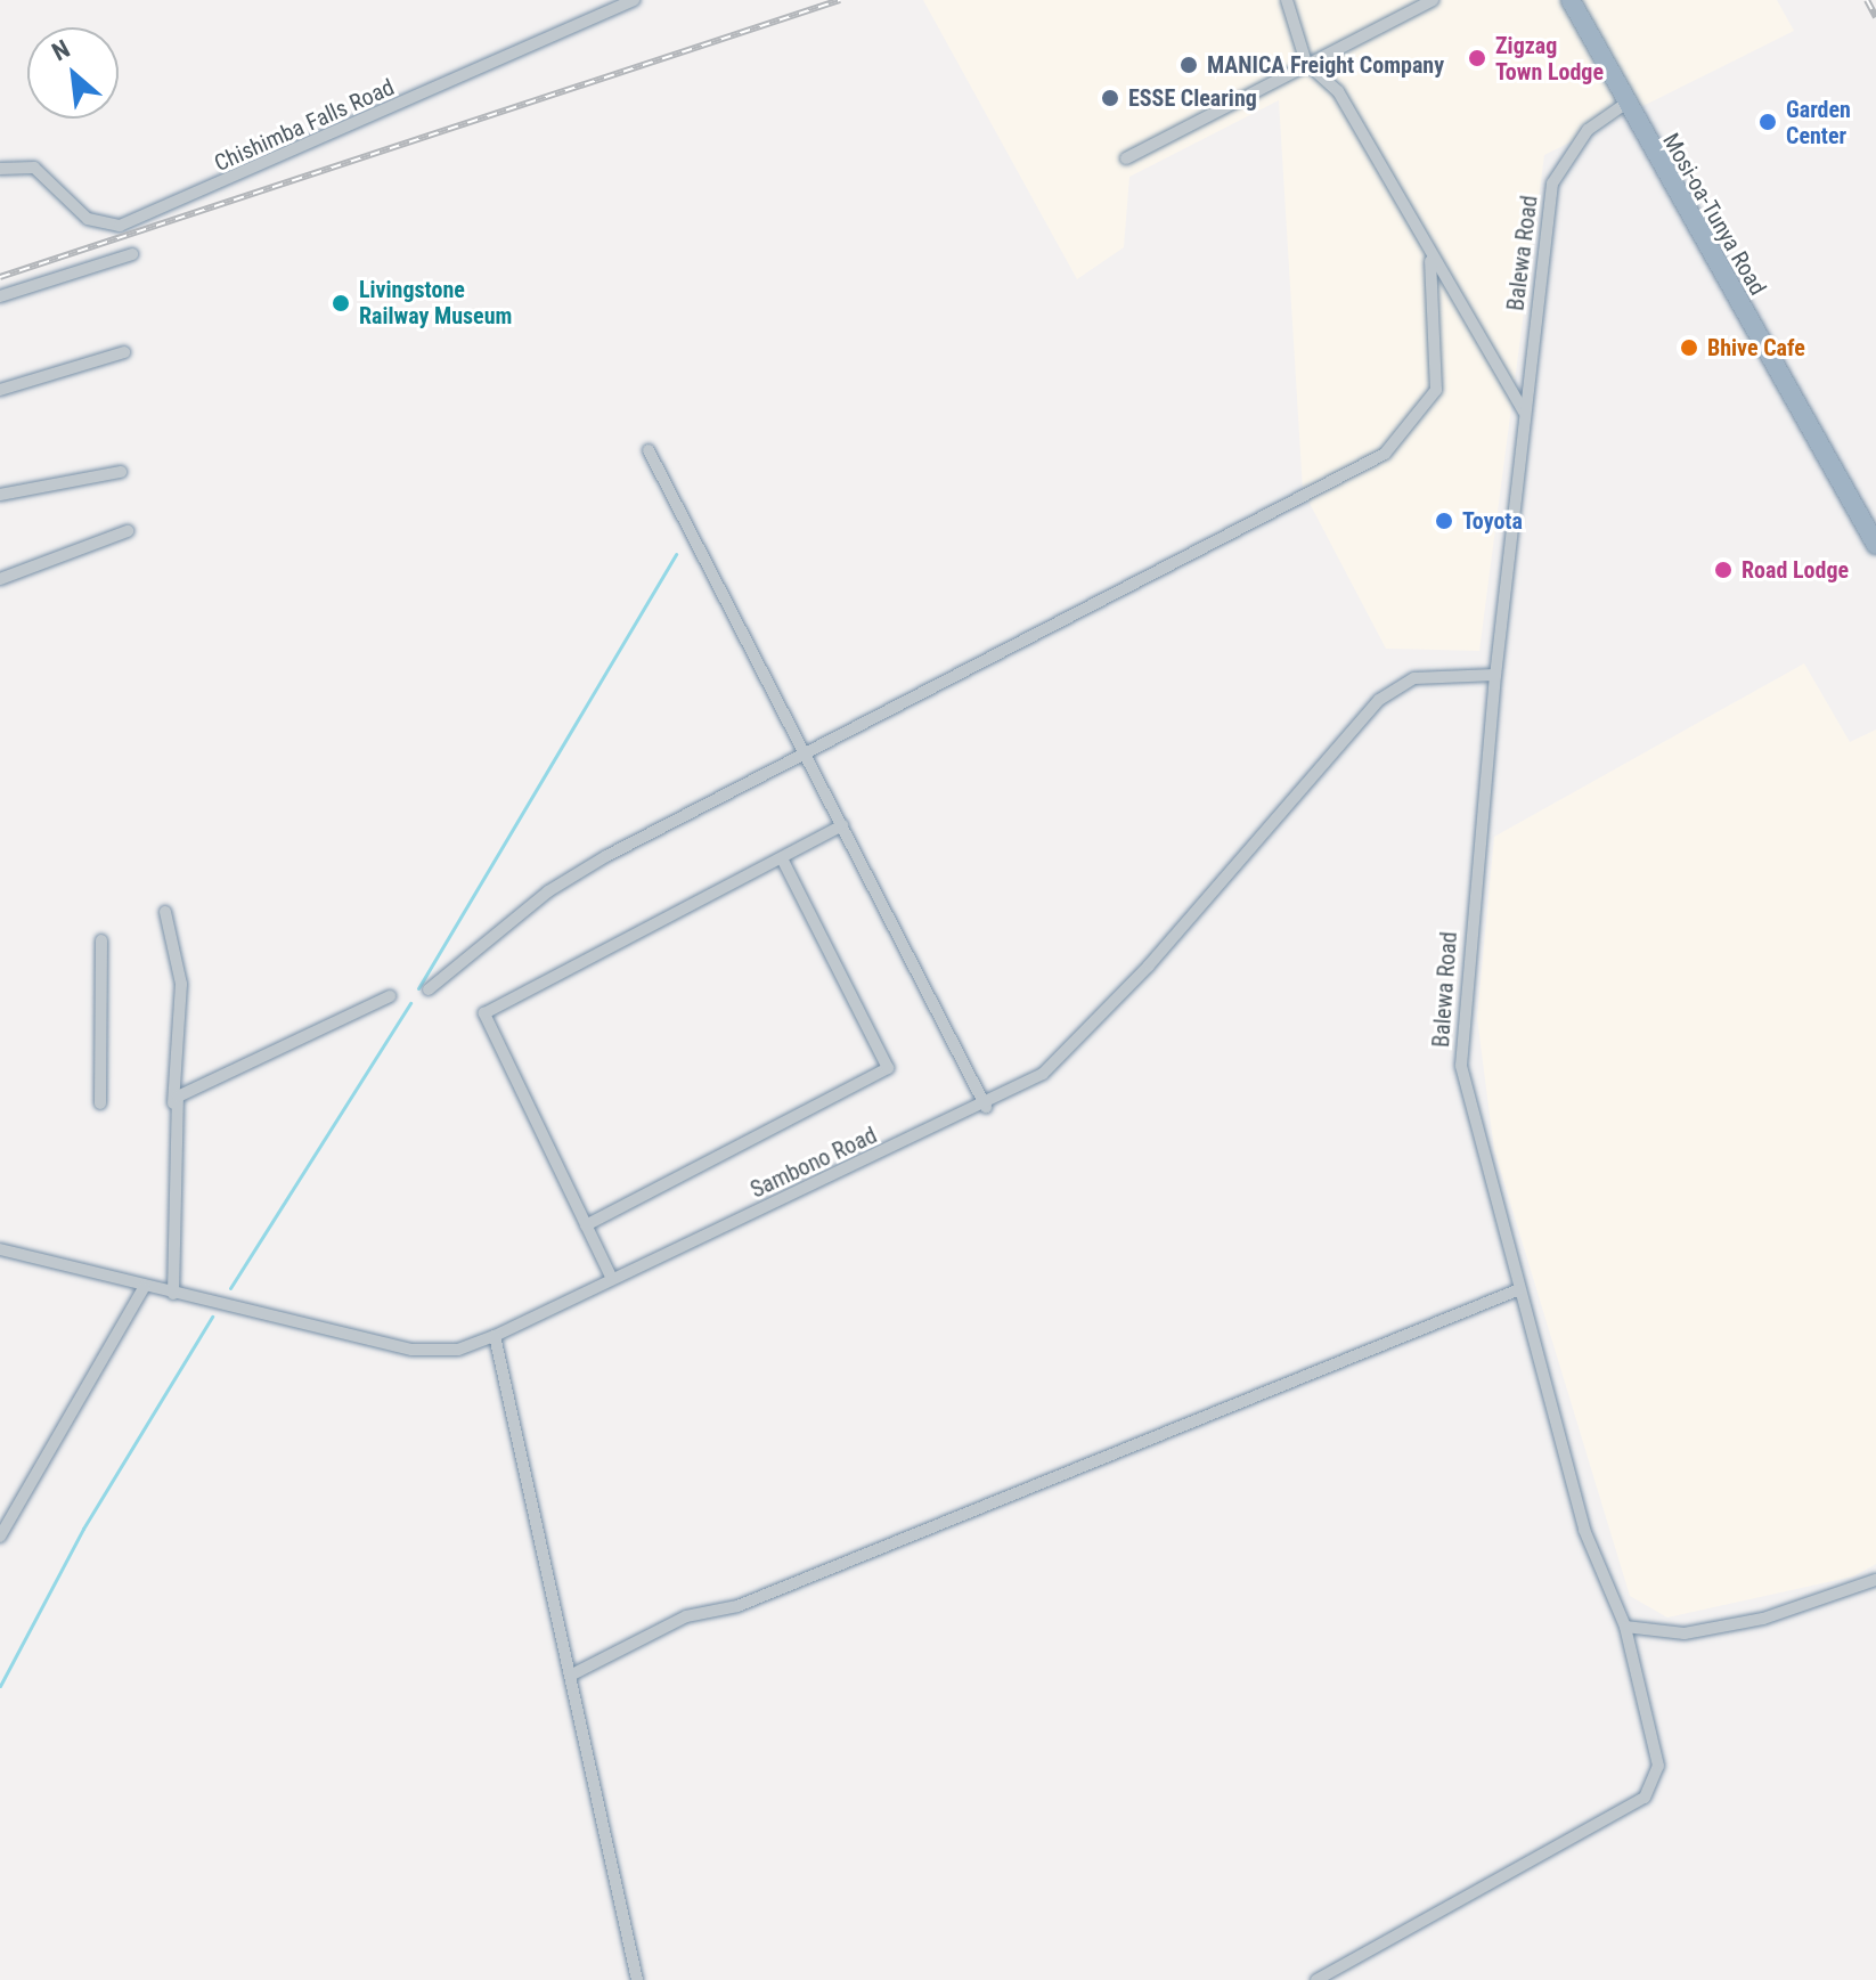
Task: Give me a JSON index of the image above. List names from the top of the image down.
{
  "streets": {
    "highway": ["Mosi-oa-Tunya Road"],
    "street": ["Chishimba Falls Road", "Balewa Road", "Sambono Road"]
  },
  "crossings": [
    ["Mosi-oa-Tunya Road", "Balewa Road"],
    ["Balewa Road", "Sambono Road"]
  ],
  "places": [
    "Zigzag Town Lodge",
    "MANICA Freight Company",
    "ESSE Clearing",
    "Garden Center",
    "Livingstone Railway Museum",
    "Bhive Cafe",
    "Toyota",
    "Road Lodge"
  ],
  "north": "top left"
}
